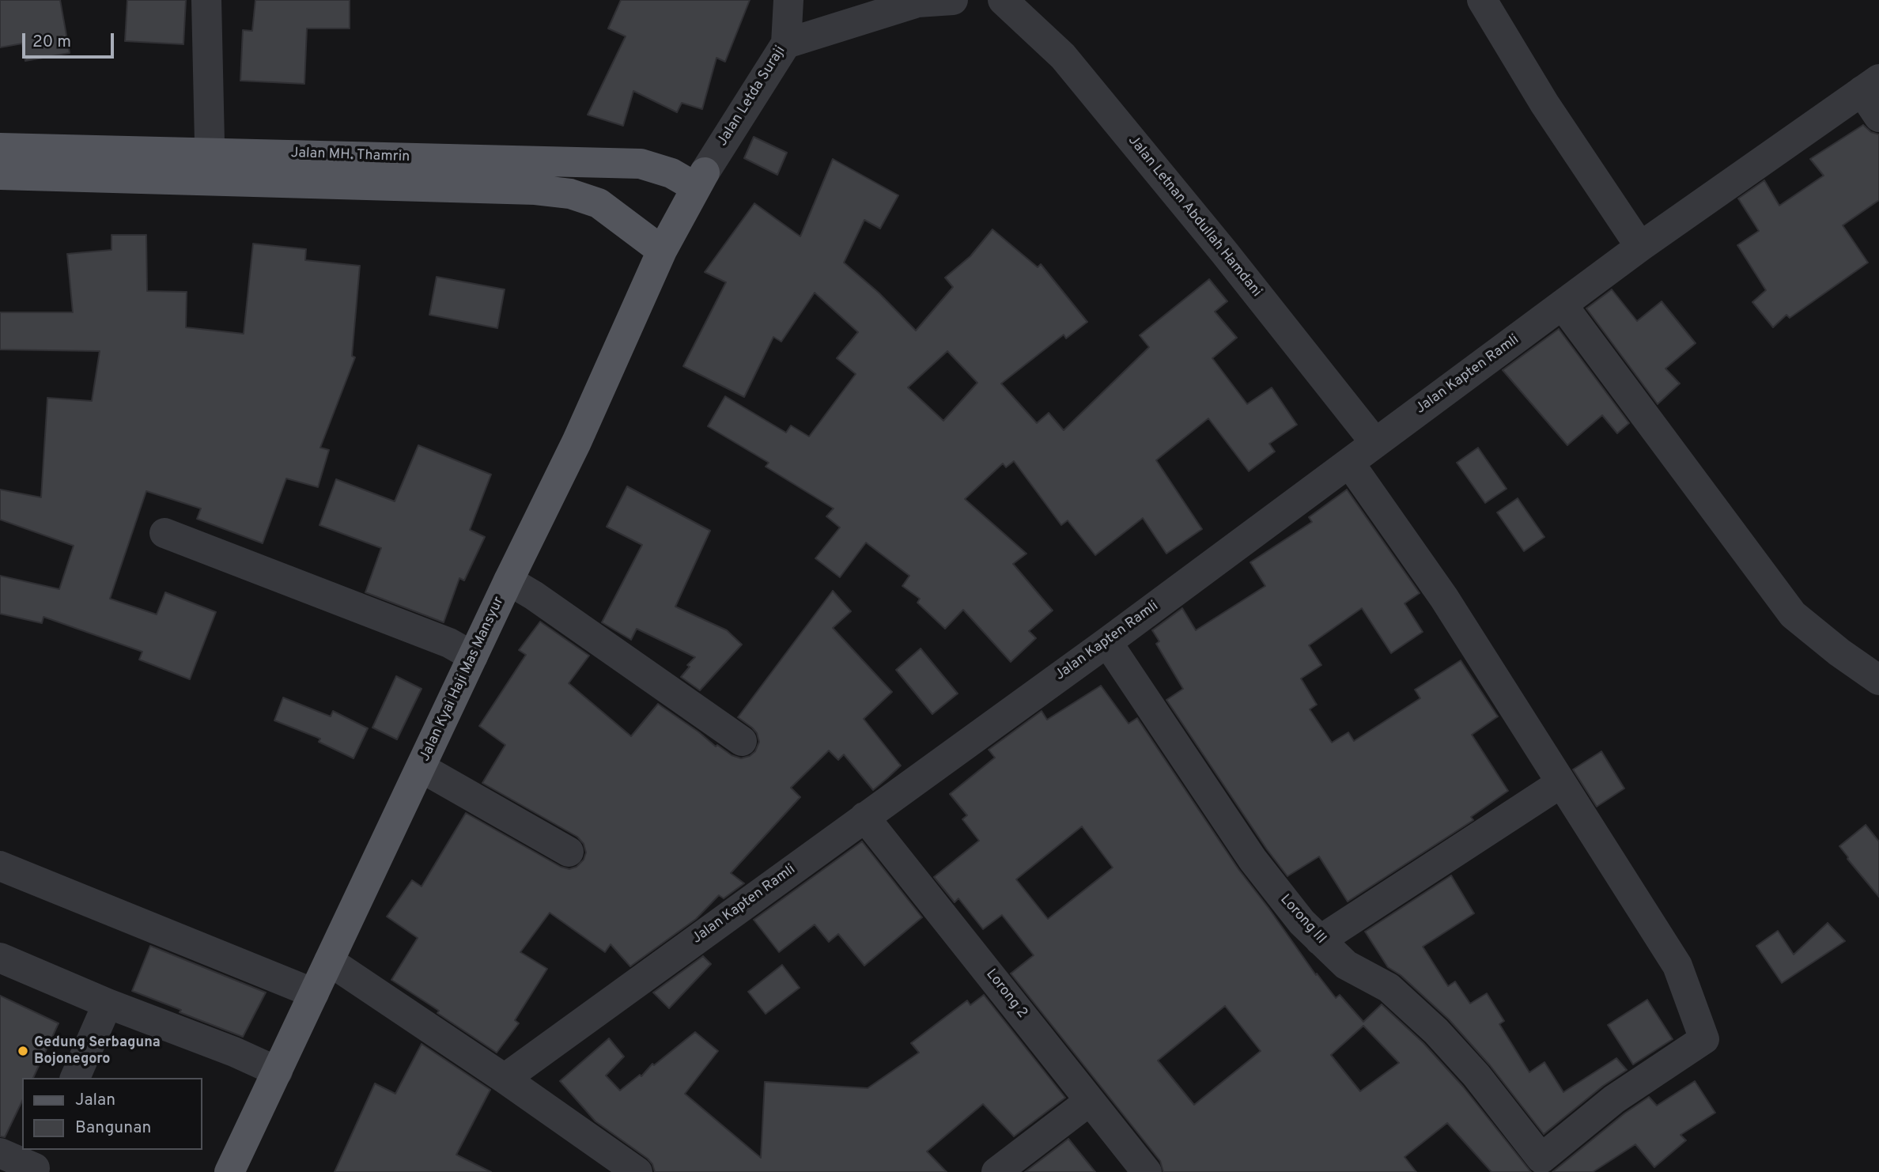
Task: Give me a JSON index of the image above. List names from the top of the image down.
{
  "streets": {
    "main road": ["Jalan MH. Thamrin", "Jalan Kyai Haji Mas Mansyur"],
    "street": [
      "Jalan Letda Suraji",
      "Jalan Letnan Abdullah Hamdani",
      "Jalan Kapten Ramli",
      "Lorong III",
      "Lorong 2"
    ]
  },
  "crossings": [
    ["Jalan Letda Suraji", "Jalan MH. Thamrin"],
    ["Jalan Letda Suraji", "Jalan Kyai Haji Mas Mansyur"],
    ["Jalan MH. Thamrin", "Jalan Kyai Haji Mas Mansyur"],
    ["Jalan Letnan Abdullah Hamdani", "Jalan Kapten Ramli"],
    ["Jalan Kapten Ramli", "Lorong III"],
    ["Jalan Kapten Ramli", "Lorong 2"]
  ],
  "places": ["Gedung Serbaguna Bojonegoro"],
  "legend": ["Jalan", "Bangunan"],
  "scale_bar": "20 m"
}
